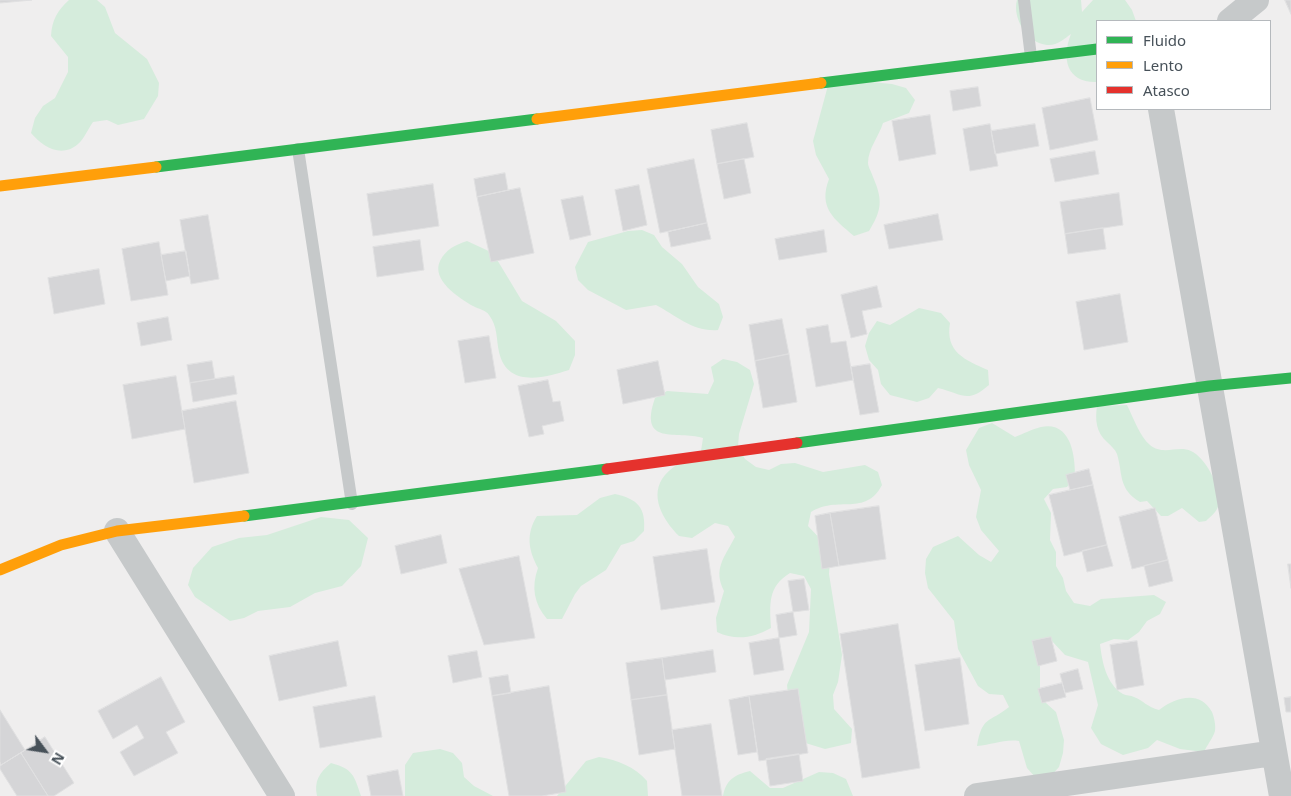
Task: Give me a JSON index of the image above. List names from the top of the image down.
{
  "legend": ["Fluido", "Lento", "Atasco"],
  "north": "bottom right"
}
